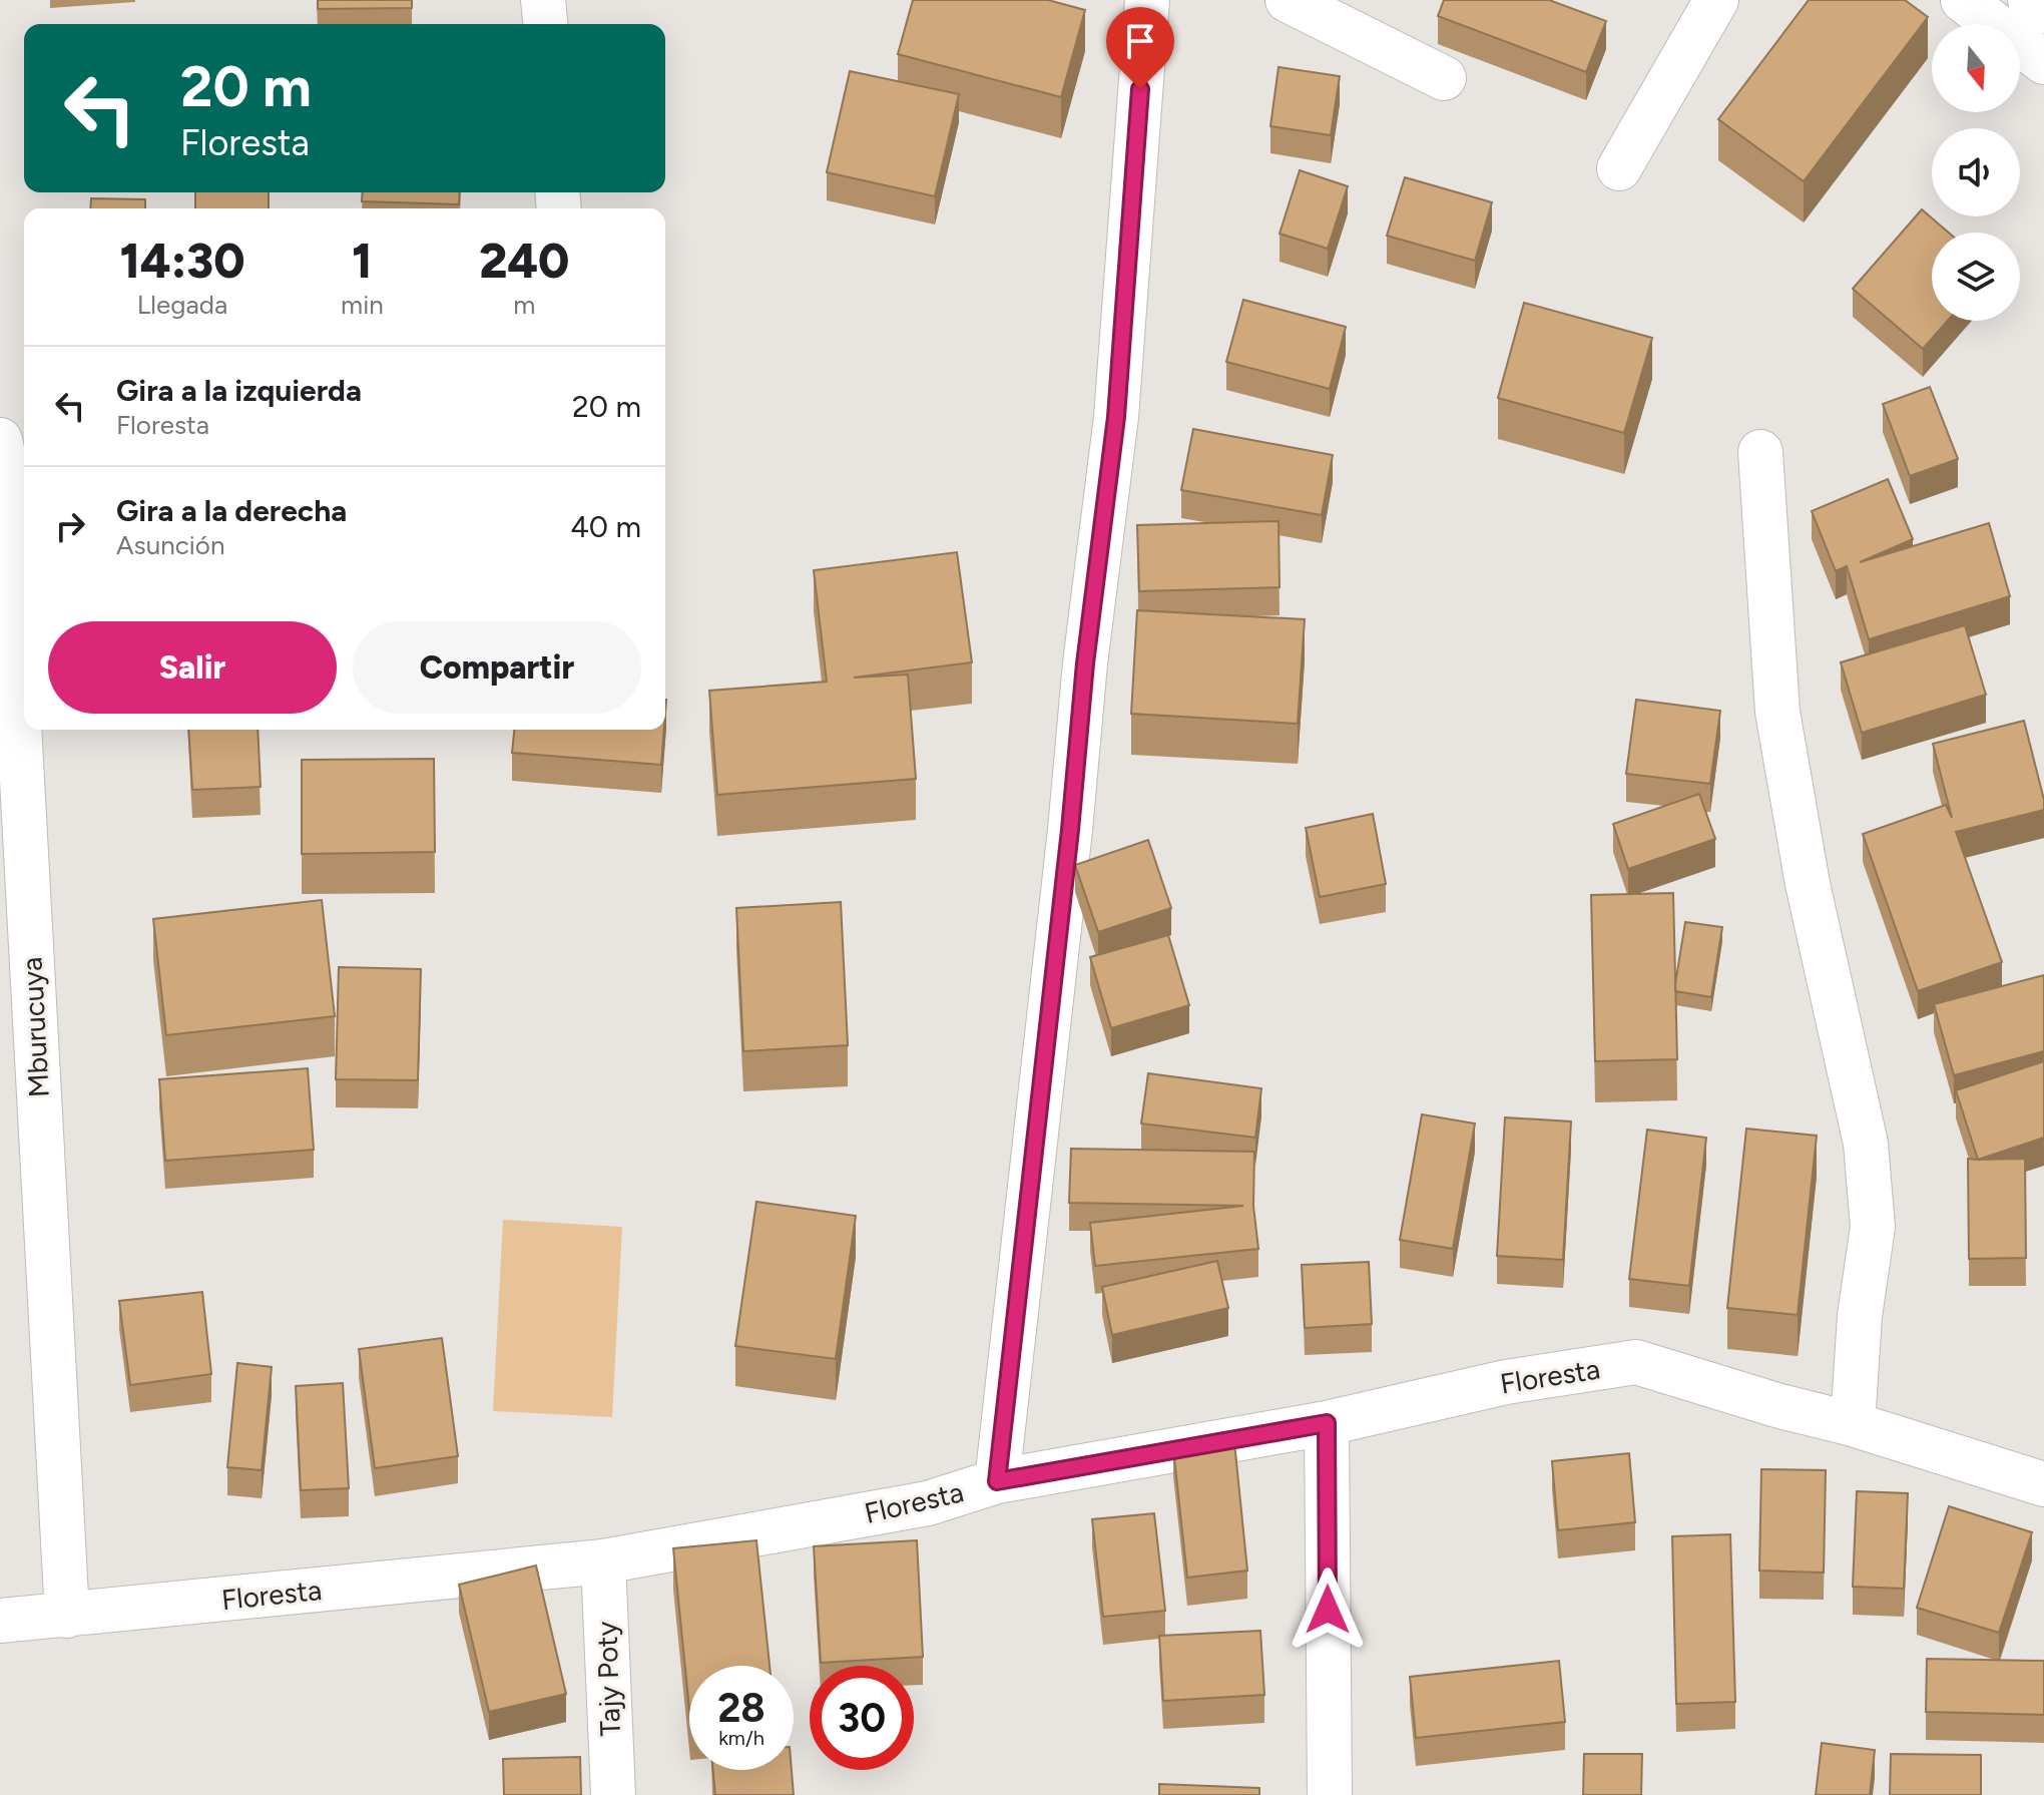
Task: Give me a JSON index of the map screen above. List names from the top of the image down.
{
  "streets": {
    "street": ["Mburucuya", "Floresta", "Tajy Poty"]
  },
  "crossings": [
    ["Mburucuya", "Floresta"],
    ["Floresta", "Tajy Poty"]
  ],
  "north": "bottom",
  "page": {
    "turn": ["20 m", "Floresta"],
    "eta": [
      "14:30",
      "Llegada",
      "1",
      "min",
      "240",
      "m"
    ],
    "list": [
      {
        "name": "Gira a la izquierda",
        "note": "Floresta",
        "value": "20 m"
      },
      {
        "name": "Gira a la derecha",
        "note": "Asunción",
        "value": "40 m"
      }
    ],
    "buttons": ["Salir", "Compartir"],
    "speed": "28 km/h",
    "limit": "30"
  }
}
